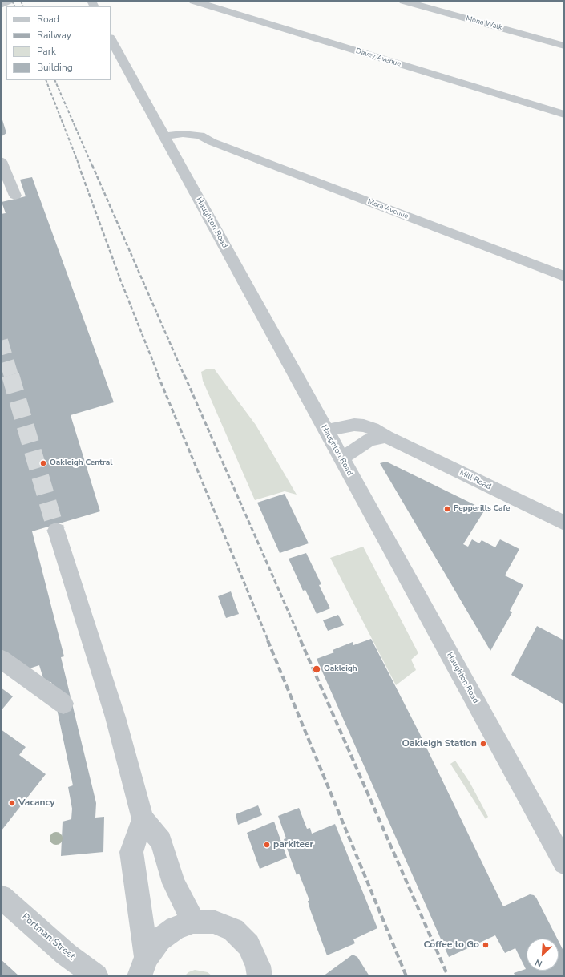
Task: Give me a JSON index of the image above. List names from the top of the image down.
{
  "streets": {
    "street": [
      "Mona Walk",
      "Davey Avenue",
      "Mora Avenue",
      "Haughton Road",
      "Mill Road",
      "Portman Street"
    ]
  },
  "crossings": [
    ["Mora Avenue", "Haughton Road"],
    ["Haughton Road", "Mill Road"]
  ],
  "places": [
    "Oakleigh Central",
    "Pepperills Cafe",
    "Oakleigh",
    "Oakleigh Station",
    "Vacancy",
    "parkiteer",
    "Coffee to Go"
  ],
  "legend": [
    "Road",
    "Railway",
    "Park",
    "Building"
  ],
  "north": "bottom left"
}
